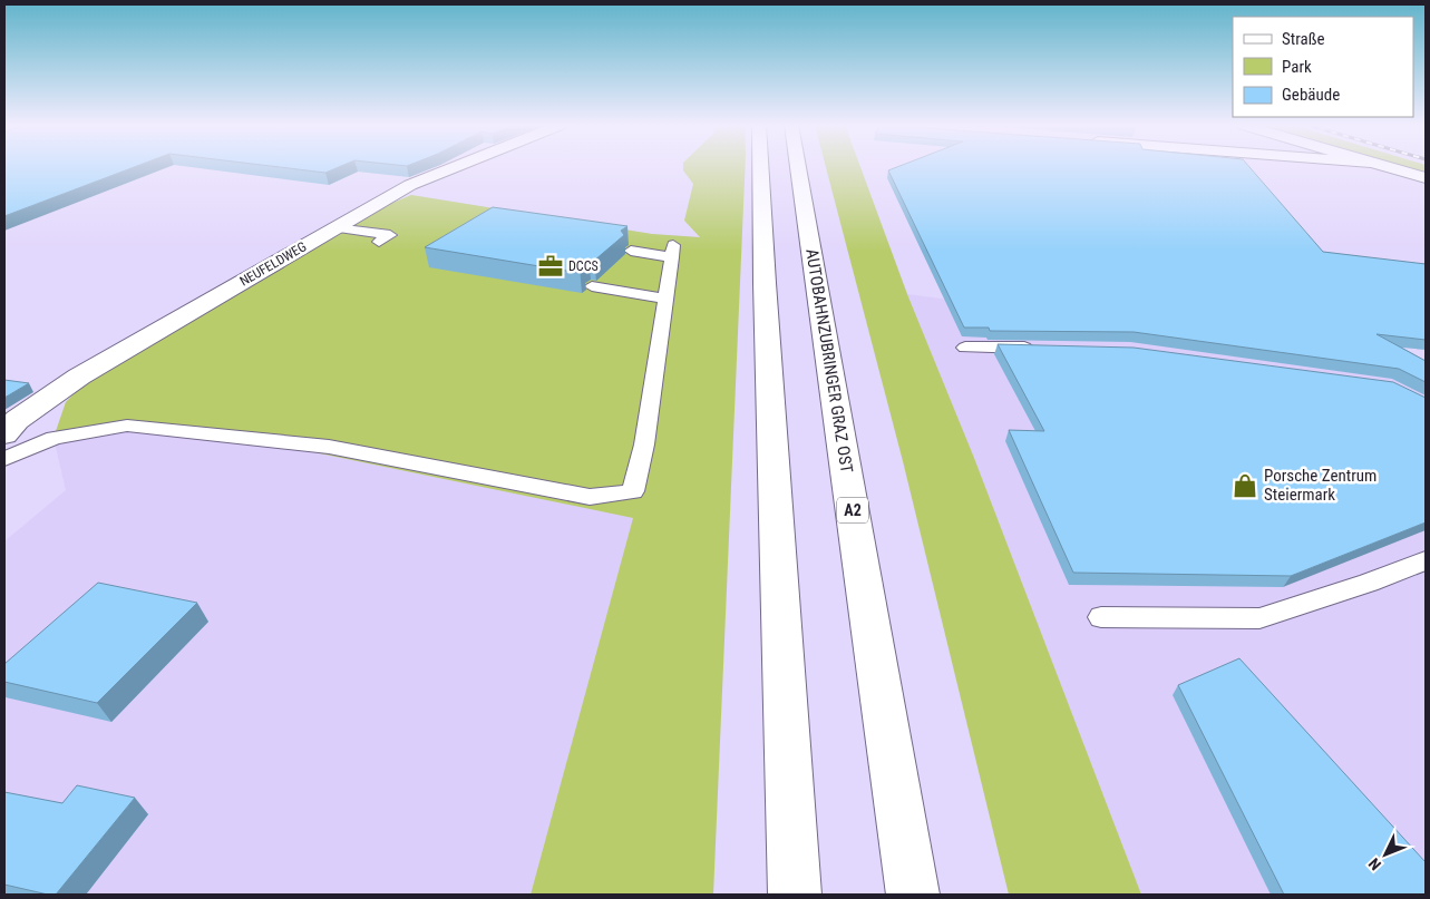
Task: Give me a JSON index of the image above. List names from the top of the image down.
{
  "streets": {
    "main road": ["NEUFELDWEG", "AUTOBAHNZUBRINGER GRAZ OST", "A2"]
  },
  "places": {
    "office": ["DCCS"],
    "shop": ["Porsche Zentrum Steiermark"]
  },
  "legend": ["Straße", "Park", "Gebäude"],
  "north": "bottom left"
}
